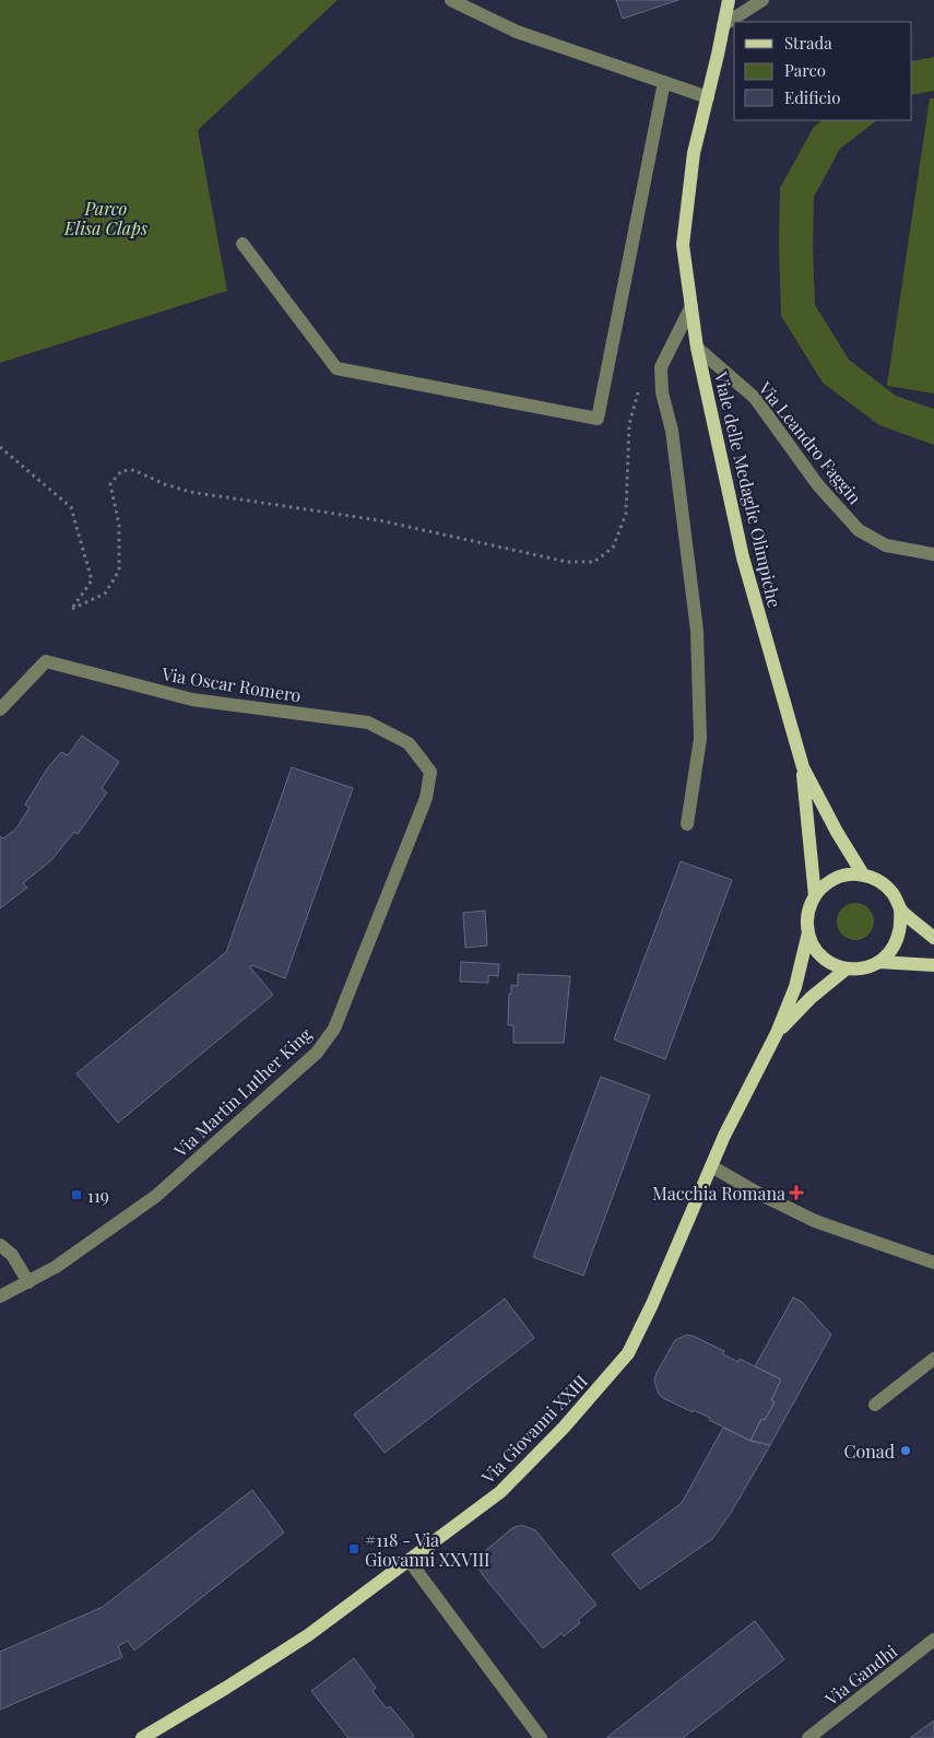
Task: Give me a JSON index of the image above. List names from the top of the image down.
{
  "streets": {
    "main road": ["Viale delle Medaglie Olimpiche", "Via Giovanni XXIII"],
    "street": [
      "Via Leandro Faggin",
      "Via Oscar Romero",
      "Via Martin Luther King",
      "Via Gandhi"
    ]
  },
  "crossings": [
    ["Via Leandro Faggin", "Viale delle Medaglie Olimpiche"],
    ["Viale delle Medaglie Olimpiche", "Via Giovanni XXIII"],
    ["Via Oscar Romero", "Via Martin Luther King"]
  ],
  "parks": ["Parco Elisa Claps"],
  "places": {
    "health": ["Macchia Romana"],
    "transit": ["119", "#118 - Via Giovanni XXVIII"],
    "other": ["Conad"]
  },
  "legend": ["Strada", "Parco", "Edificio"]
}
